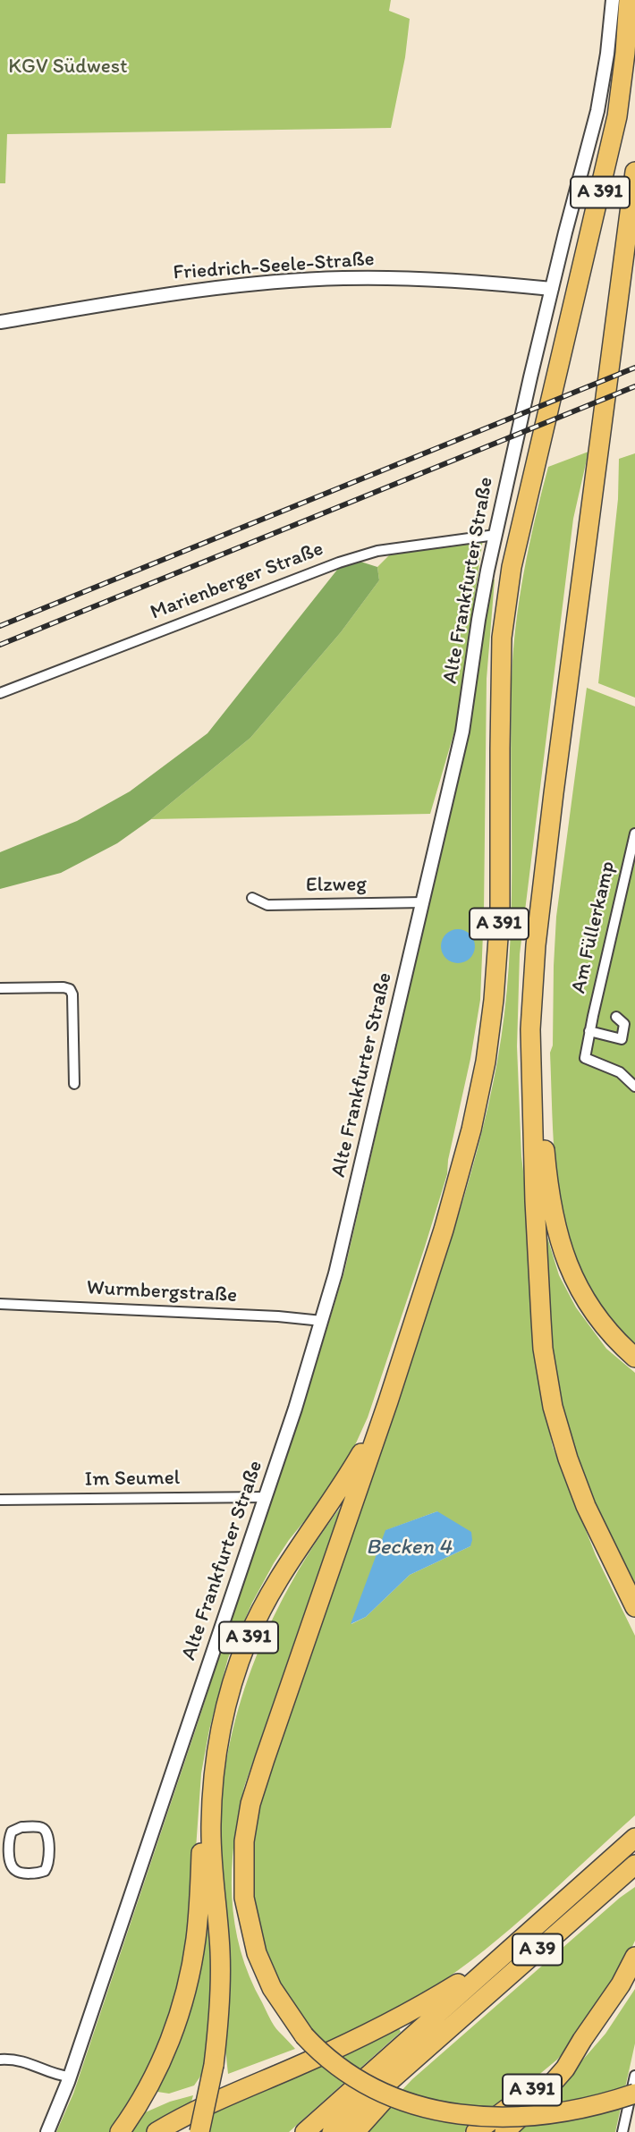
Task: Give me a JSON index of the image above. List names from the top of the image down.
{
  "streets": {
    "highway": ["A 391", "A 39"],
    "street": [
      "Friedrich-Seele-Straße",
      "Alte Frankfurter Straße",
      "Marienberger Straße",
      "Elzweg",
      "Am Füllerkamp",
      "Wurmbergstraße",
      "Im Seumel"
    ]
  },
  "crossings": [
    ["Friedrich-Seele-Straße", "Alte Frankfurter Straße"],
    ["Alte Frankfurter Straße", "Marienberger Straße"],
    ["Alte Frankfurter Straße", "Elzweg"],
    ["Alte Frankfurter Straße", "Wurmbergstraße"],
    ["Alte Frankfurter Straße", "Im Seumel"]
  ],
  "water": ["Becken 4"],
  "parks": ["KGV Südwest"]
}
